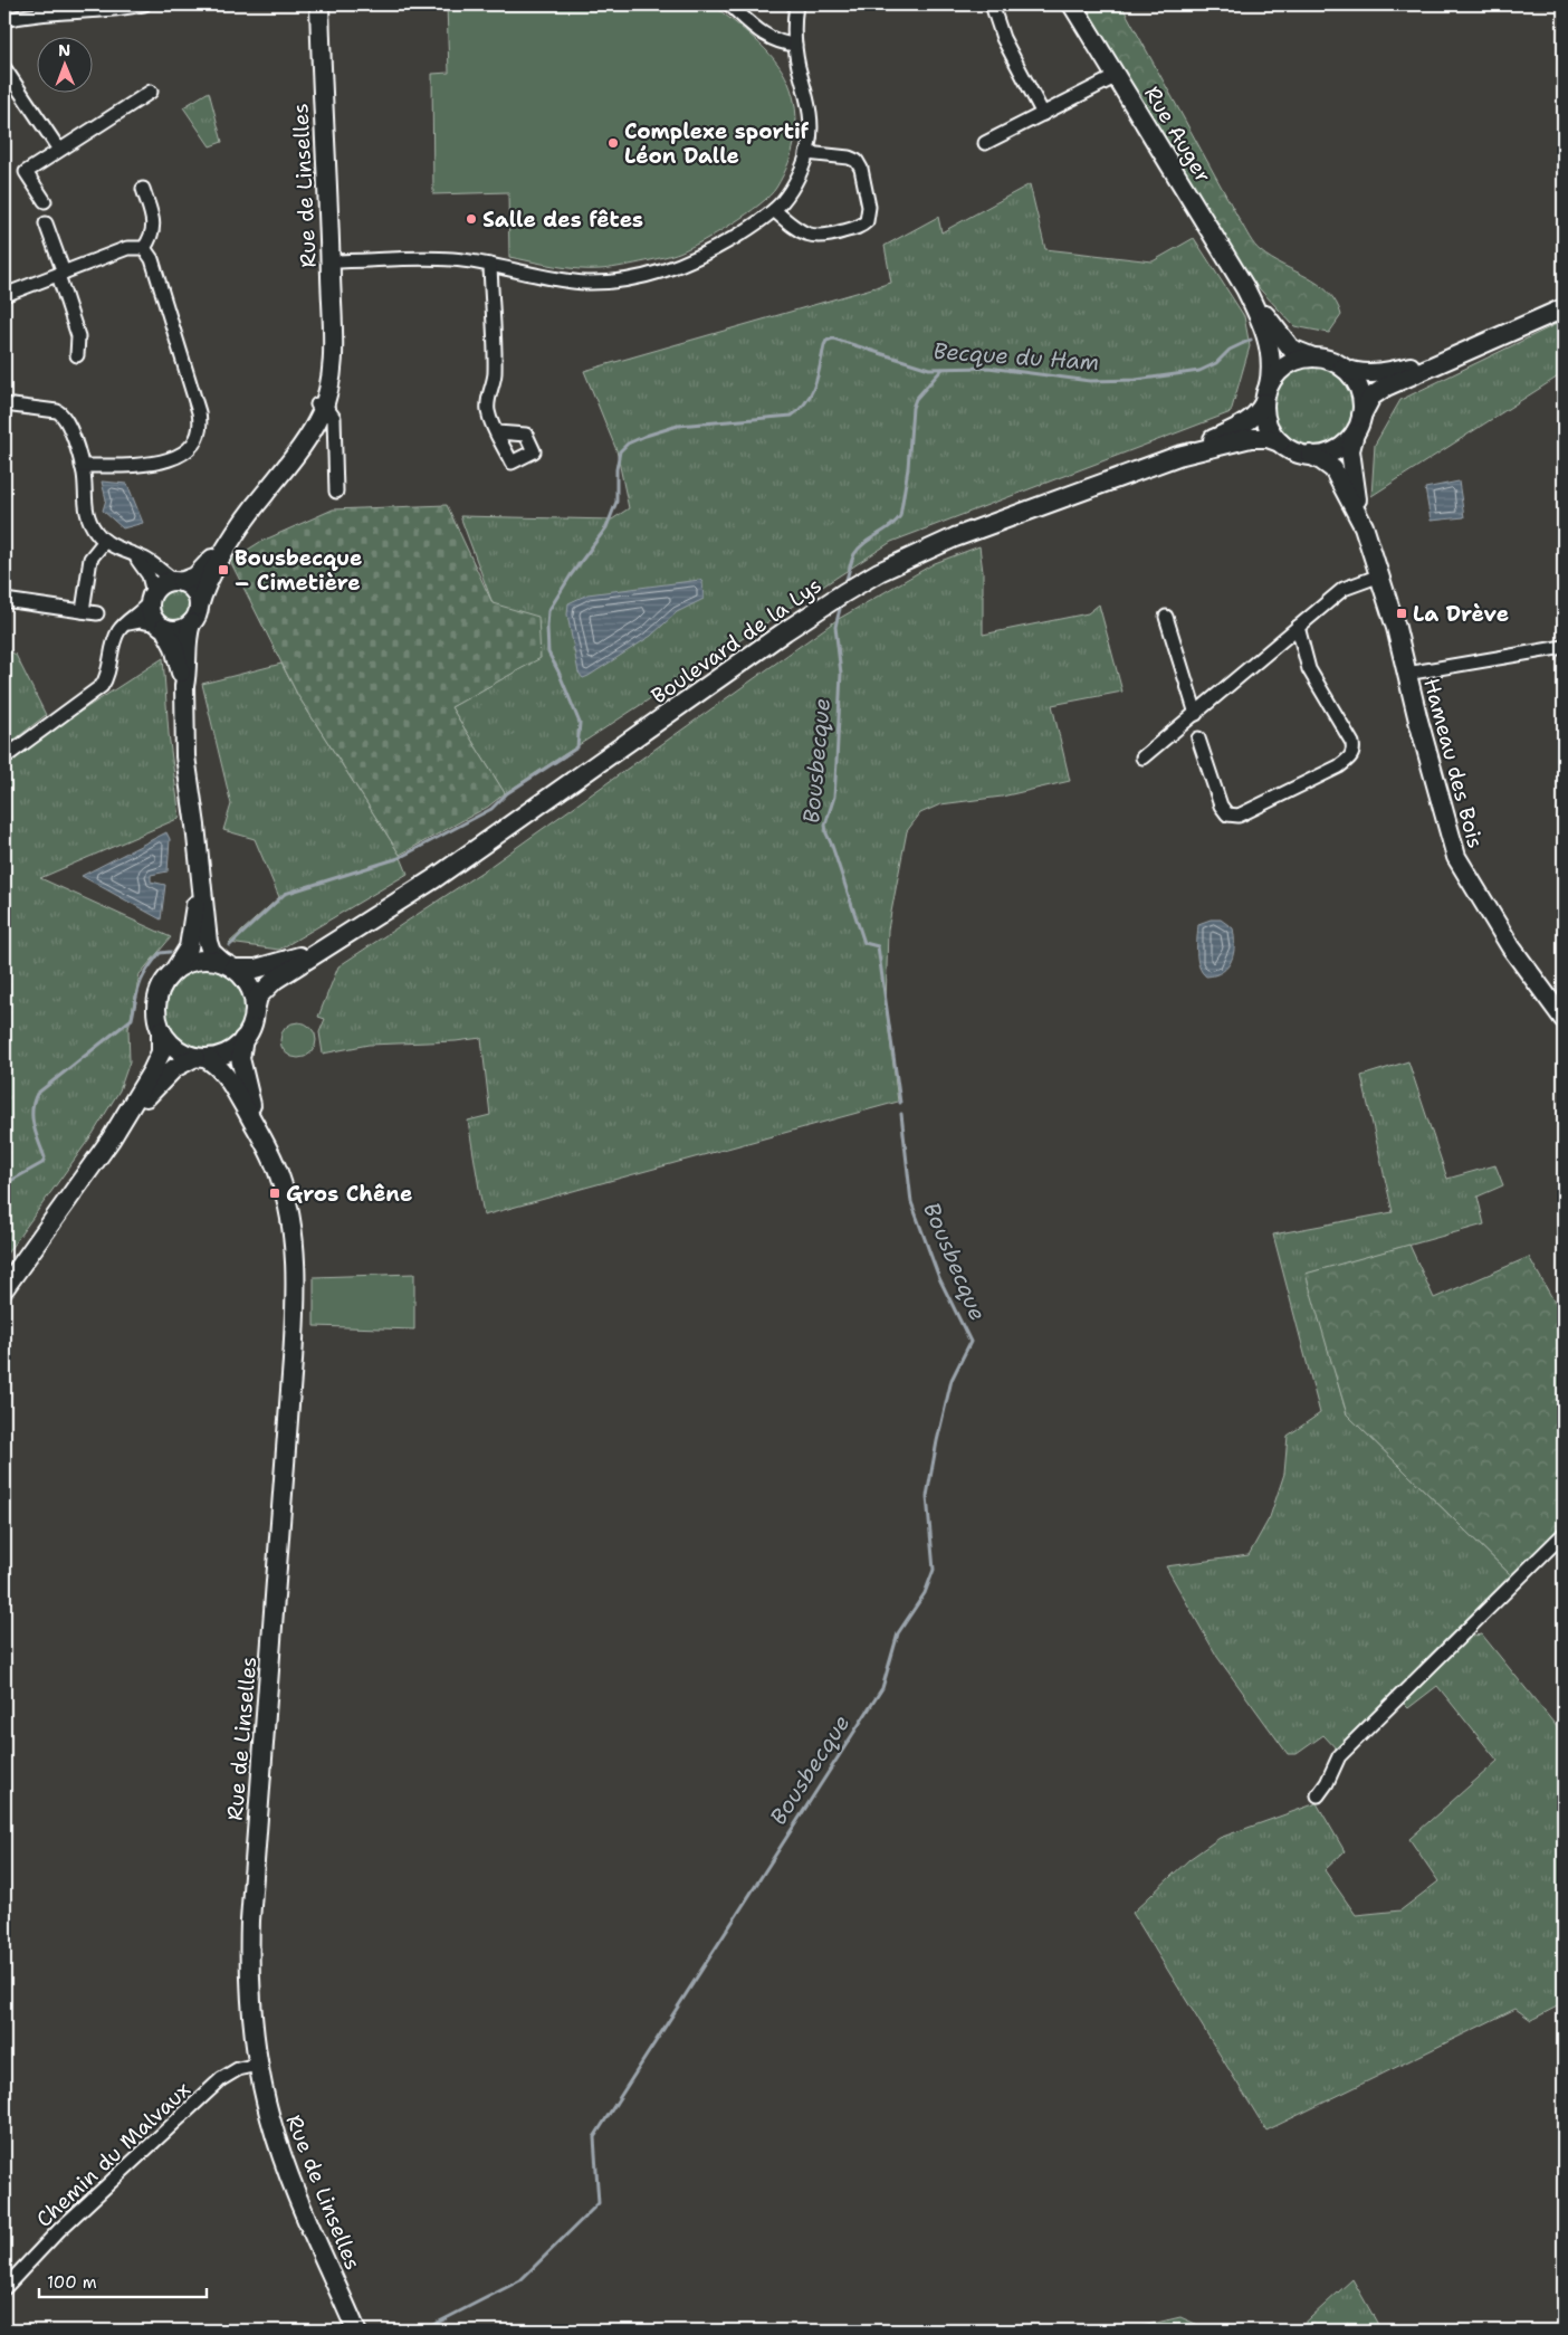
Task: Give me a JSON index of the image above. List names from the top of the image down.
{
  "streets": {
    "main road": [
      "Rue Auger",
      "Rue de Linselles",
      "Boulevard de la Lys",
      "Hameau des Bois"
    ],
    "street": ["Chemin du Malvaux"]
  },
  "crossings": [
    ["Rue Auger", "Boulevard de la Lys"],
    ["Rue Auger", "Hameau des Bois"],
    ["Rue de Linselles", "Boulevard de la Lys"],
    ["Rue de Linselles", "Chemin du Malvaux"],
    ["Boulevard de la Lys", "Hameau des Bois"]
  ],
  "water": ["Becque du Ham", "Bousbecque"],
  "places": {
    "other": ["Complexe sportif Léon Dalle", "Salle des fêtes"],
    "transit": ["Bousbecque – Cimetière", "La Drève", "Gros Chêne"]
  },
  "scale_bar": "100 m",
  "north": "top"
}
